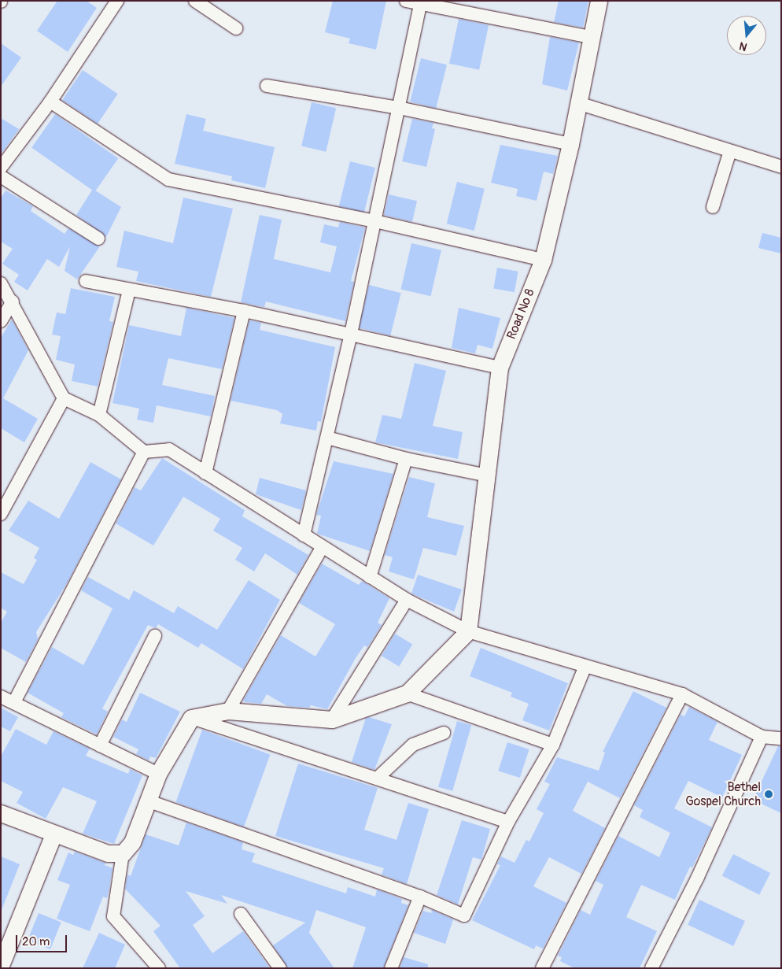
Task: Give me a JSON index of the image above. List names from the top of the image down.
{
  "streets": {
    "street": ["Road No 8"]
  },
  "places": ["Bethel Gospel Church"],
  "scale_bar": "20 m",
  "north": "bottom"
}
